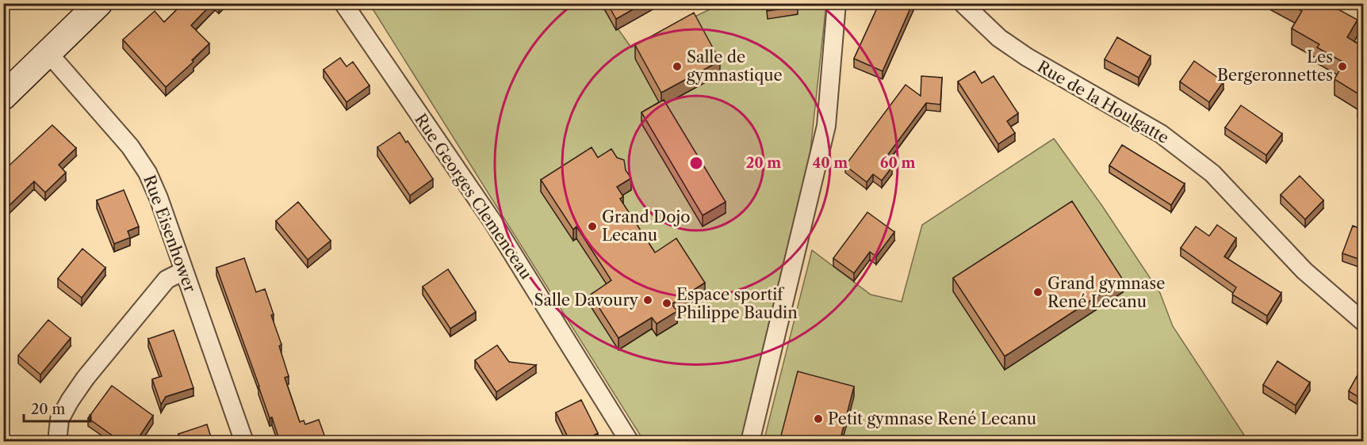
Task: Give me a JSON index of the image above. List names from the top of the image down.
{
  "streets": {
    "street": ["Rue de la Houlgatte", "Rue Georges Clemenceau", "Rue Eisenhower"]
  },
  "places": [
    "Salle de gymnastique",
    "Les Bergeronnettes",
    "Grand Dojo Lecanu",
    "Grand gymnase René Lecanu",
    "Salle Davoury",
    "Espace sportif Philippe Baudin",
    "Petit gymnase René Lecanu"
  ],
  "scale_bar": "20 m",
  "rings": ["20 m", "40 m", "60 m"]
}
